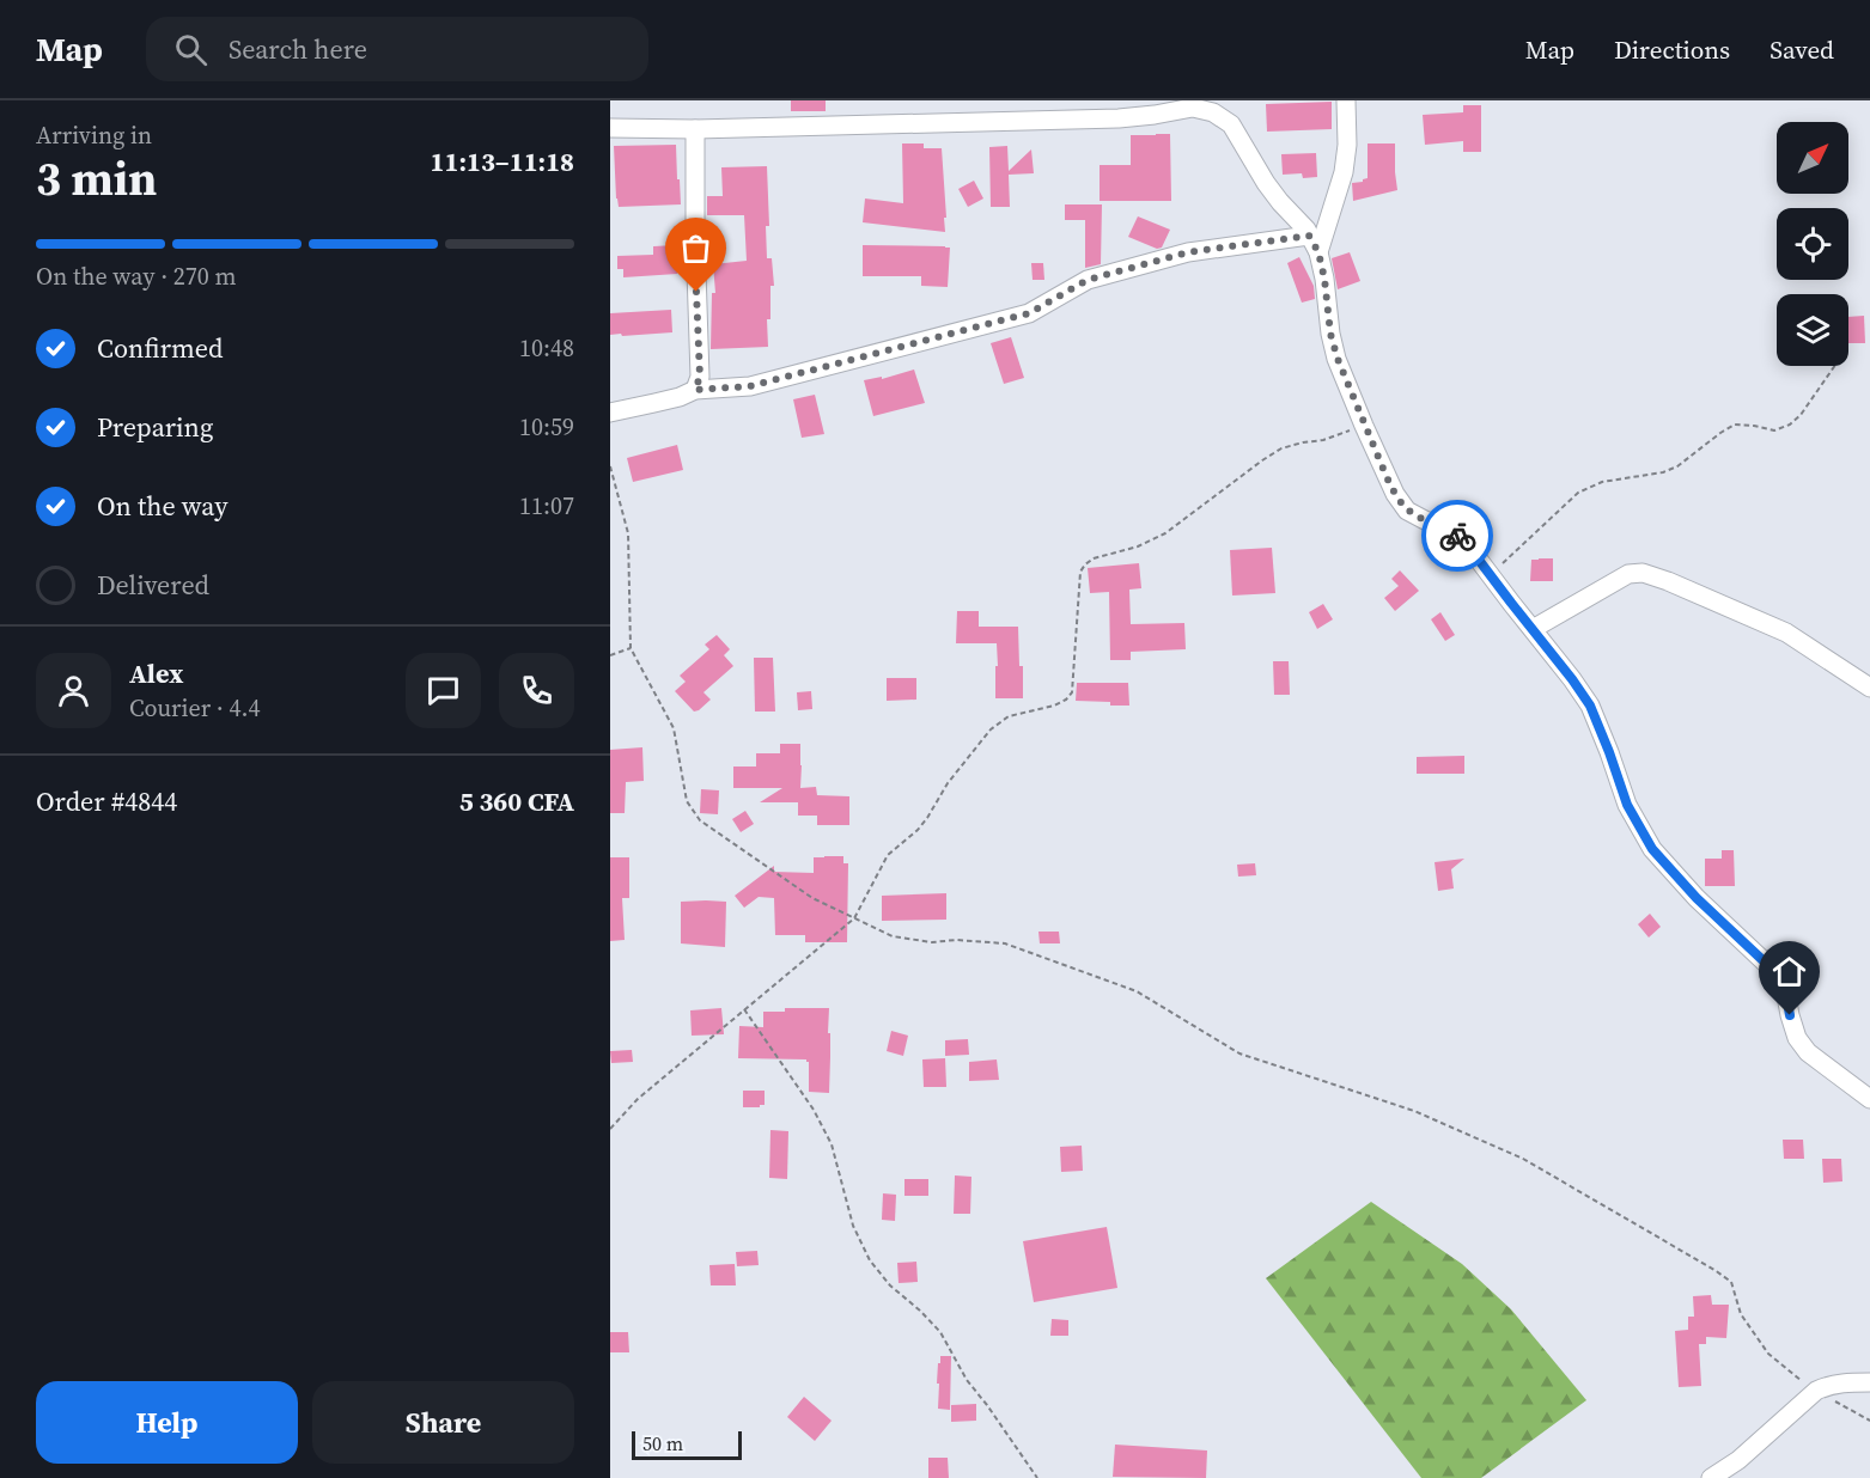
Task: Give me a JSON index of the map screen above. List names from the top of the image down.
{
  "scale_bar": "50 m",
  "north": "top right",
  "page": {
    "header": "Map",
    "search": "Search here",
    "nav": ["Map", "Directions", "Saved"],
    "heading": ["3 min", "Arriving in", "11:13–11:18"],
    "panel": [
      "Alex",
      "Courier · 4.4",
      "Order #4844",
      "5 360 CFA"
    ],
    "bar": "On the way · 270 m",
    "list": [
      ["Confirmed", "10:48"],
      ["Preparing", "10:59"],
      ["On the way", "11:07"],
      "Delivered"
    ],
    "buttons": ["Help", "Share"],
    "scale": "50 m"
  }
}
